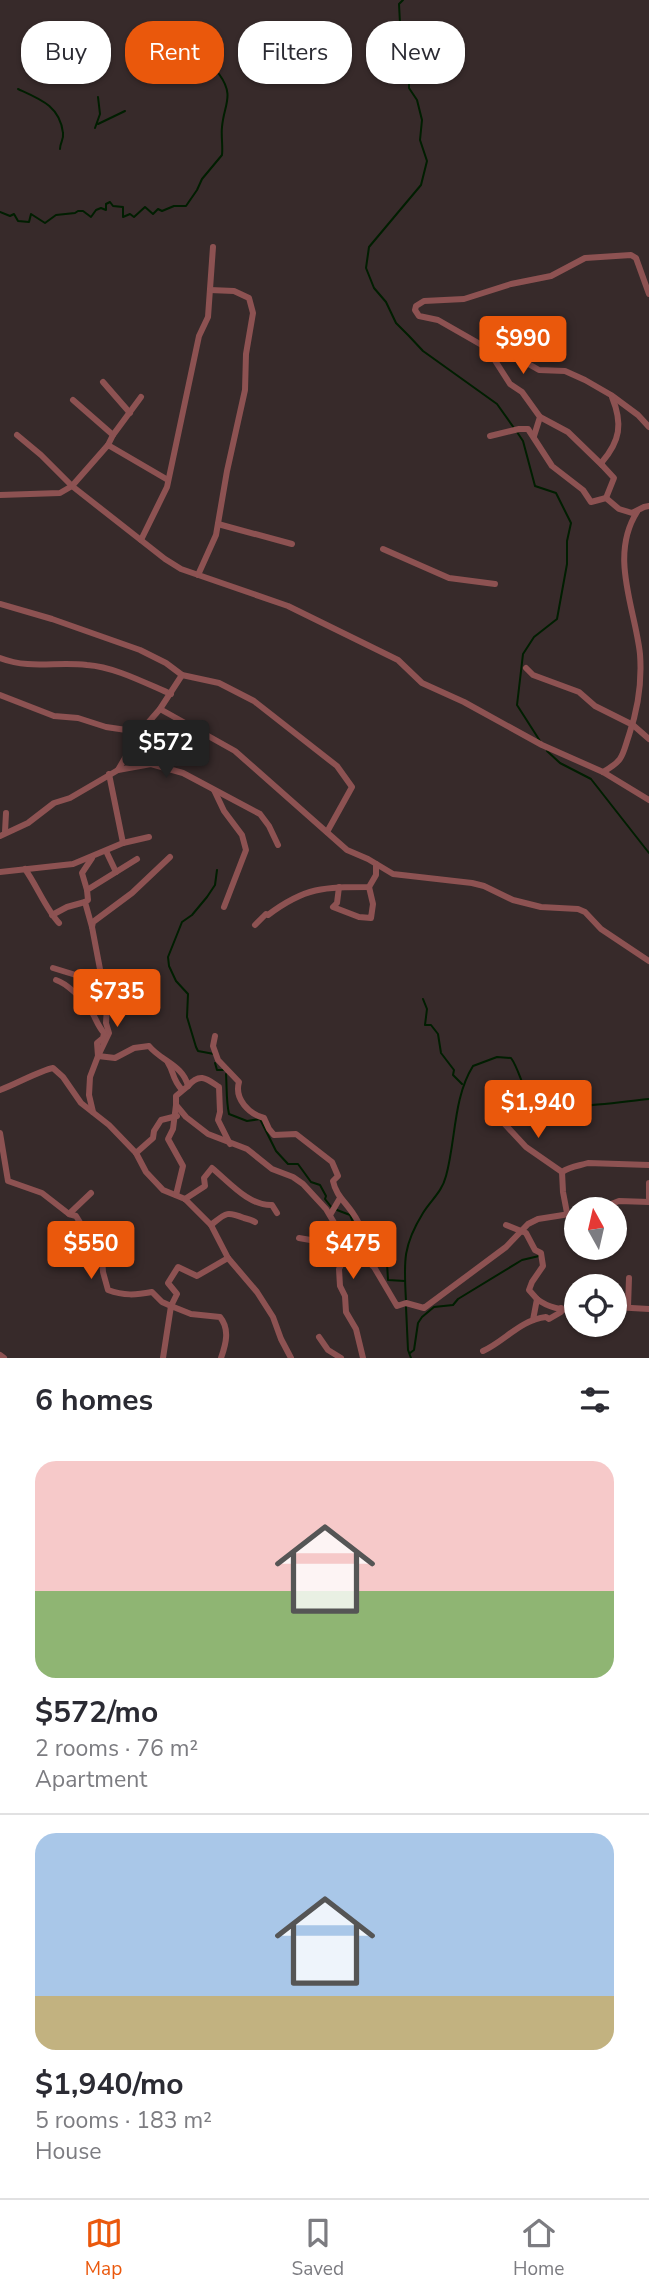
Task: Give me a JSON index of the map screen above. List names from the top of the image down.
{
  "north": "top",
  "page": {
    "chip": [
      "Buy",
      "Rent",
      "Filters",
      "New"
    ],
    "price": [
      "$990",
      "$572",
      "$735",
      "$1,940",
      "$550",
      "$475"
    ],
    "heading": "6 homes",
    "list": [
      {
        "name": "$572/mo",
        "note": "2 rooms · 76 m² · Apartment"
      },
      {
        "name": "$1,940/mo",
        "note": "5 rooms · 183 m² · House"
      }
    ],
    "tabs": ["Map", "Saved", "Home"]
  }
}
